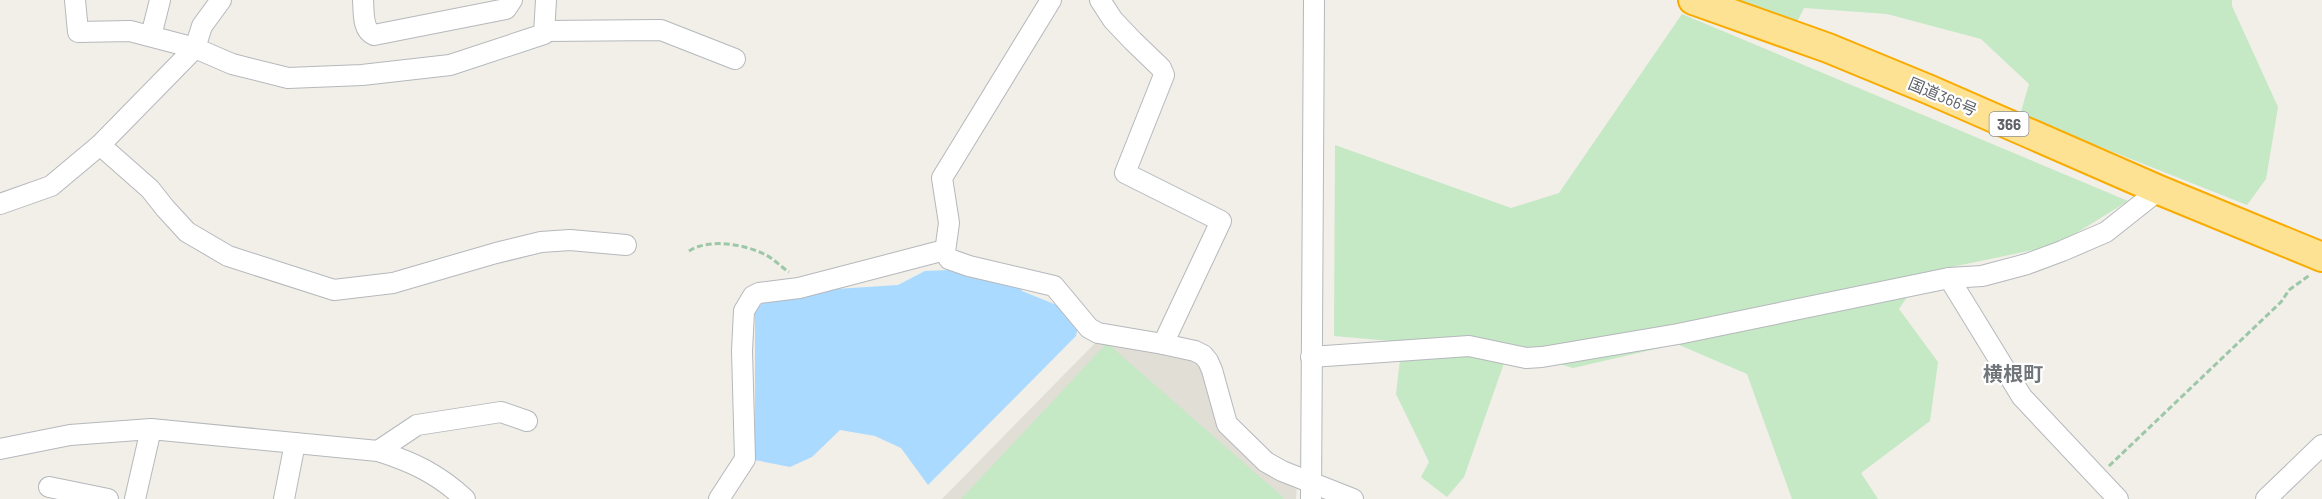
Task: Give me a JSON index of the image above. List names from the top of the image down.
{
  "streets": {
    "highway": ["国道366号", "366"]
  },
  "districts": ["横根町"]
}
